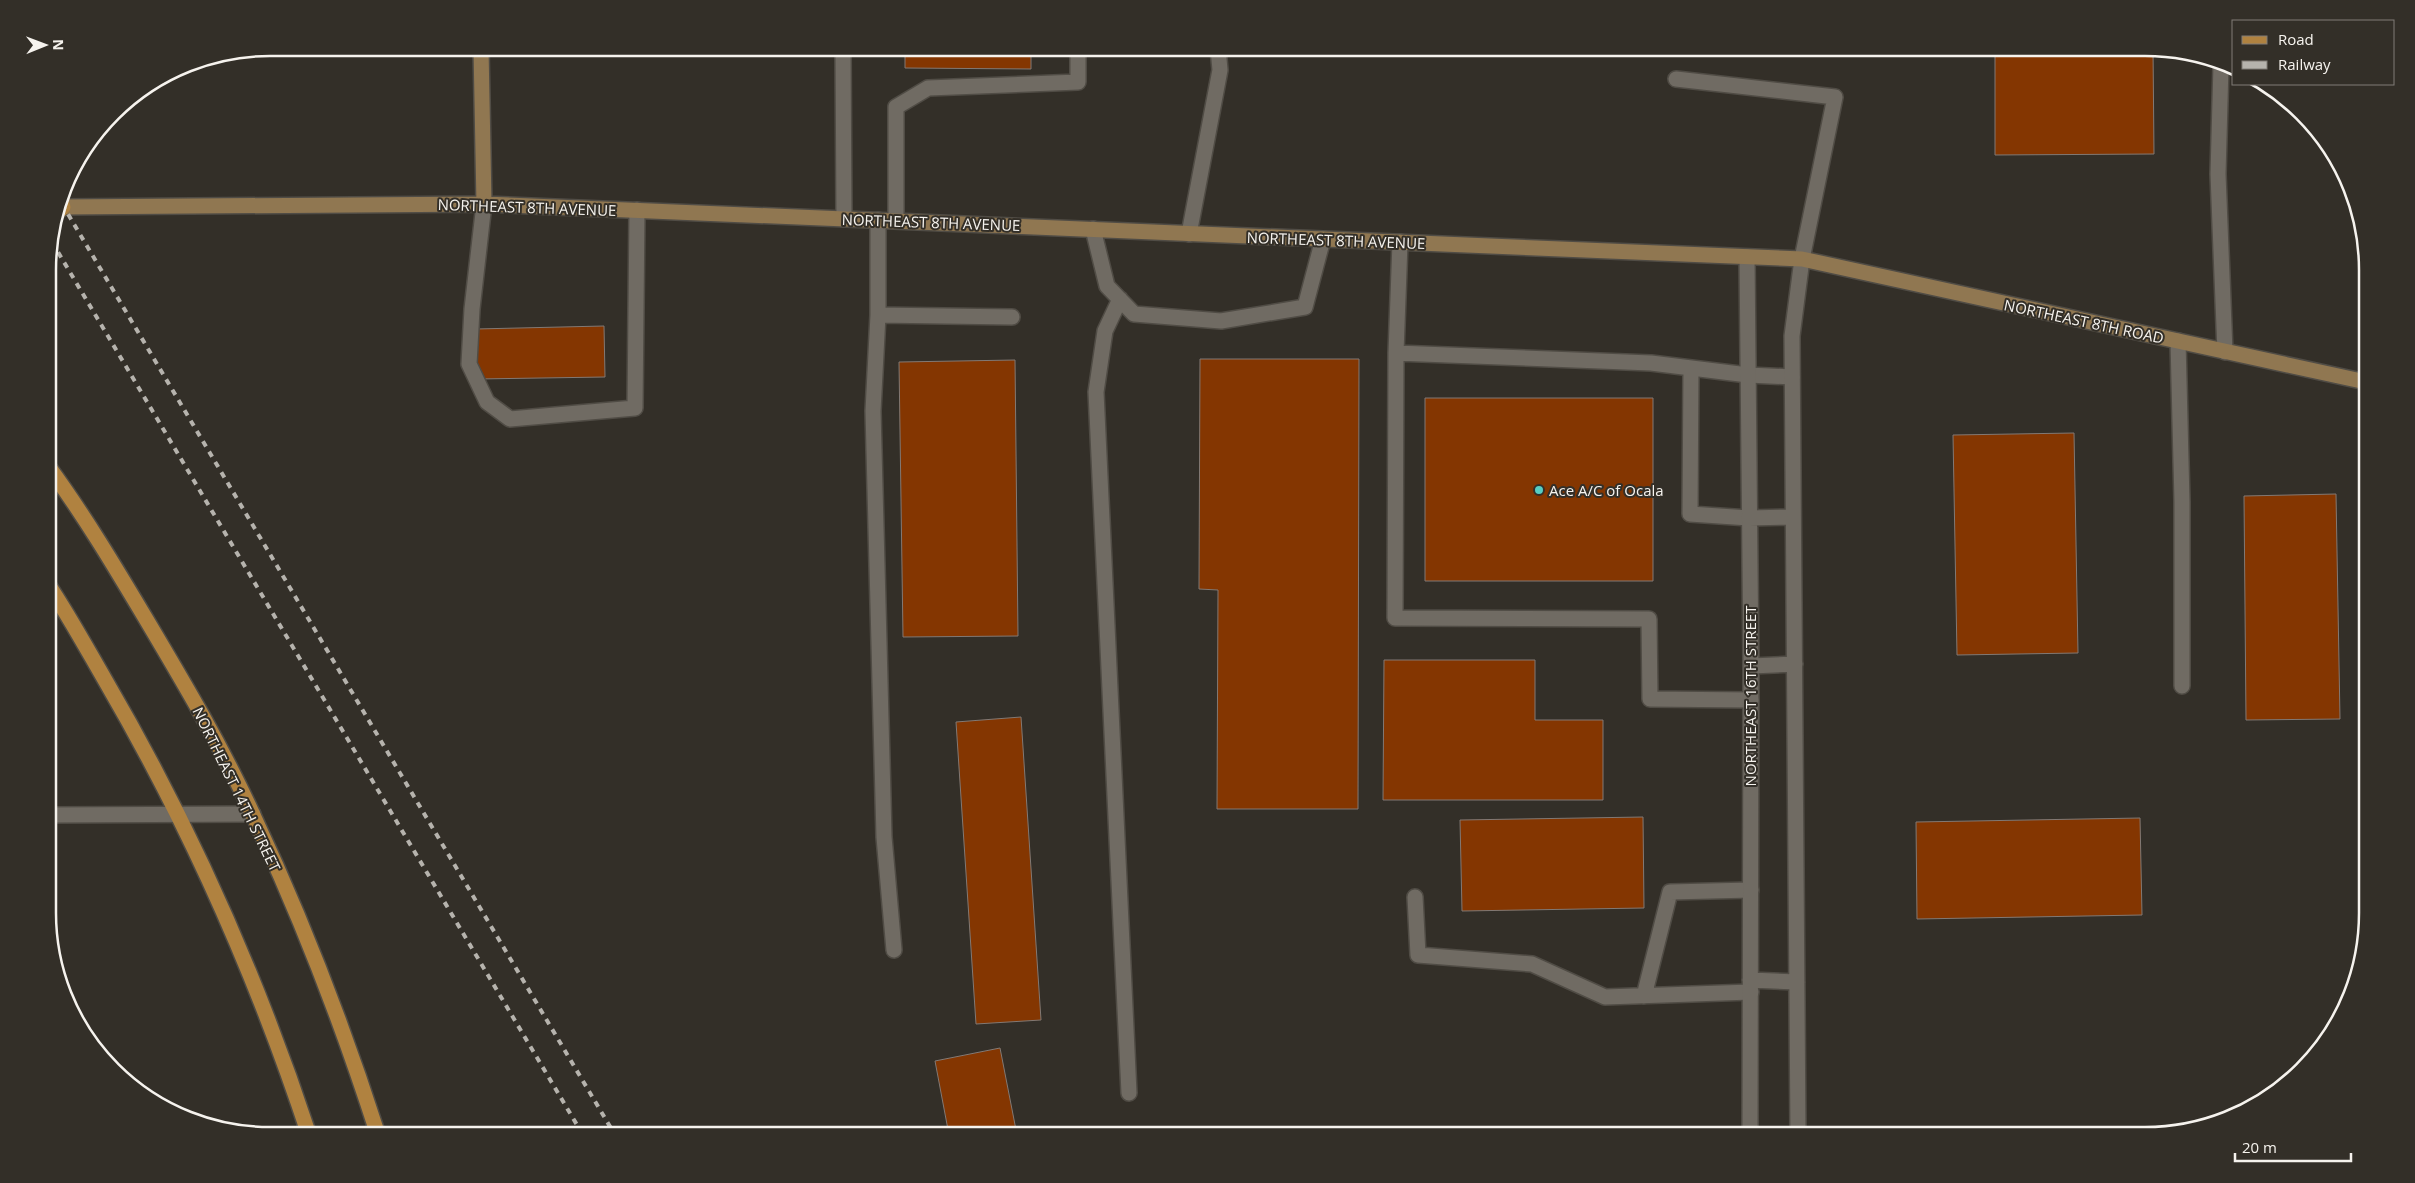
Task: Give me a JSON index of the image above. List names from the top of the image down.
{
  "streets": {
    "main road": ["NORTHEAST 8TH AVENUE", "NORTHEAST 8TH ROAD", "NORTHEAST 14TH STREET"],
    "street": ["NORTHEAST 16TH STREET"]
  },
  "crossings": [
    ["NORTHEAST 8TH AVENUE", "NORTHEAST 8TH ROAD"],
    ["NORTHEAST 8TH AVENUE", "NORTHEAST 16TH STREET"]
  ],
  "places": ["Ace A/C of Ocala"],
  "legend": ["Road", "Railway"],
  "scale_bar": "20 m",
  "north": "right"
}
